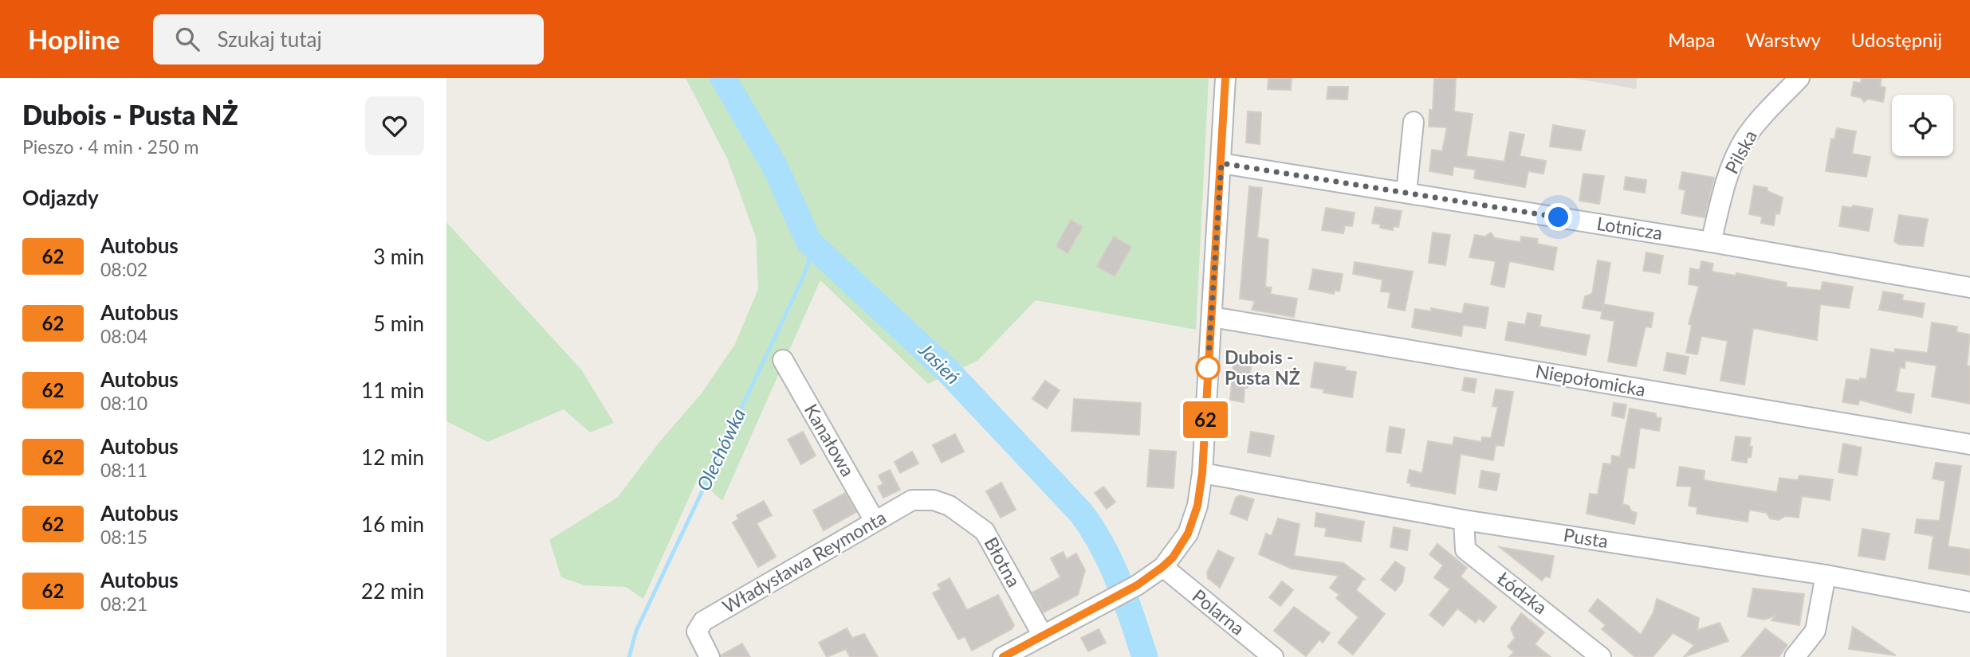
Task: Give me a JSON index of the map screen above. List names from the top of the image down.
{
  "streets": {
    "street": [
      "Pilska",
      "Lotnicza",
      "Niepołomicka",
      "Kanałowa",
      "Pusta",
      "Władysława Reymonta",
      "Błotna",
      "Łódzka",
      "Polarna"
    ]
  },
  "crossings": [
    ["Pilska", "Lotnicza"],
    ["Kanałowa", "Władysława Reymonta"],
    ["Pusta", "Łódzka"],
    ["Władysława Reymonta", "Błotna"]
  ],
  "water": ["Jasień", "Olechówka"],
  "places": ["Dubois - Pusta NŻ"],
  "lines": ["bus line 62"],
  "page": {
    "header": "Hopline",
    "search": "Szukaj tutaj",
    "nav": ["Mapa", "Warstwy", "Udostępnij"],
    "heading": [
      ["Dubois - Pusta NŻ", "Pieszo · 4 min · 250 m"],
      "Odjazdy"
    ],
    "on_map": "62",
    "list": [
      {
        "mark": "62",
        "name": "Autobus",
        "note": "08:02",
        "value": "3 min"
      },
      {
        "mark": "62",
        "name": "Autobus",
        "note": "08:04",
        "value": "5 min"
      },
      {
        "mark": "62",
        "name": "Autobus",
        "note": "08:10",
        "value": "11 min"
      },
      {
        "mark": "62",
        "name": "Autobus",
        "note": "08:11",
        "value": "12 min"
      },
      {
        "mark": "62",
        "name": "Autobus",
        "note": "08:15",
        "value": "16 min"
      },
      {
        "mark": "62",
        "name": "Autobus",
        "note": "08:21",
        "value": "22 min"
      }
    ]
  }
}
